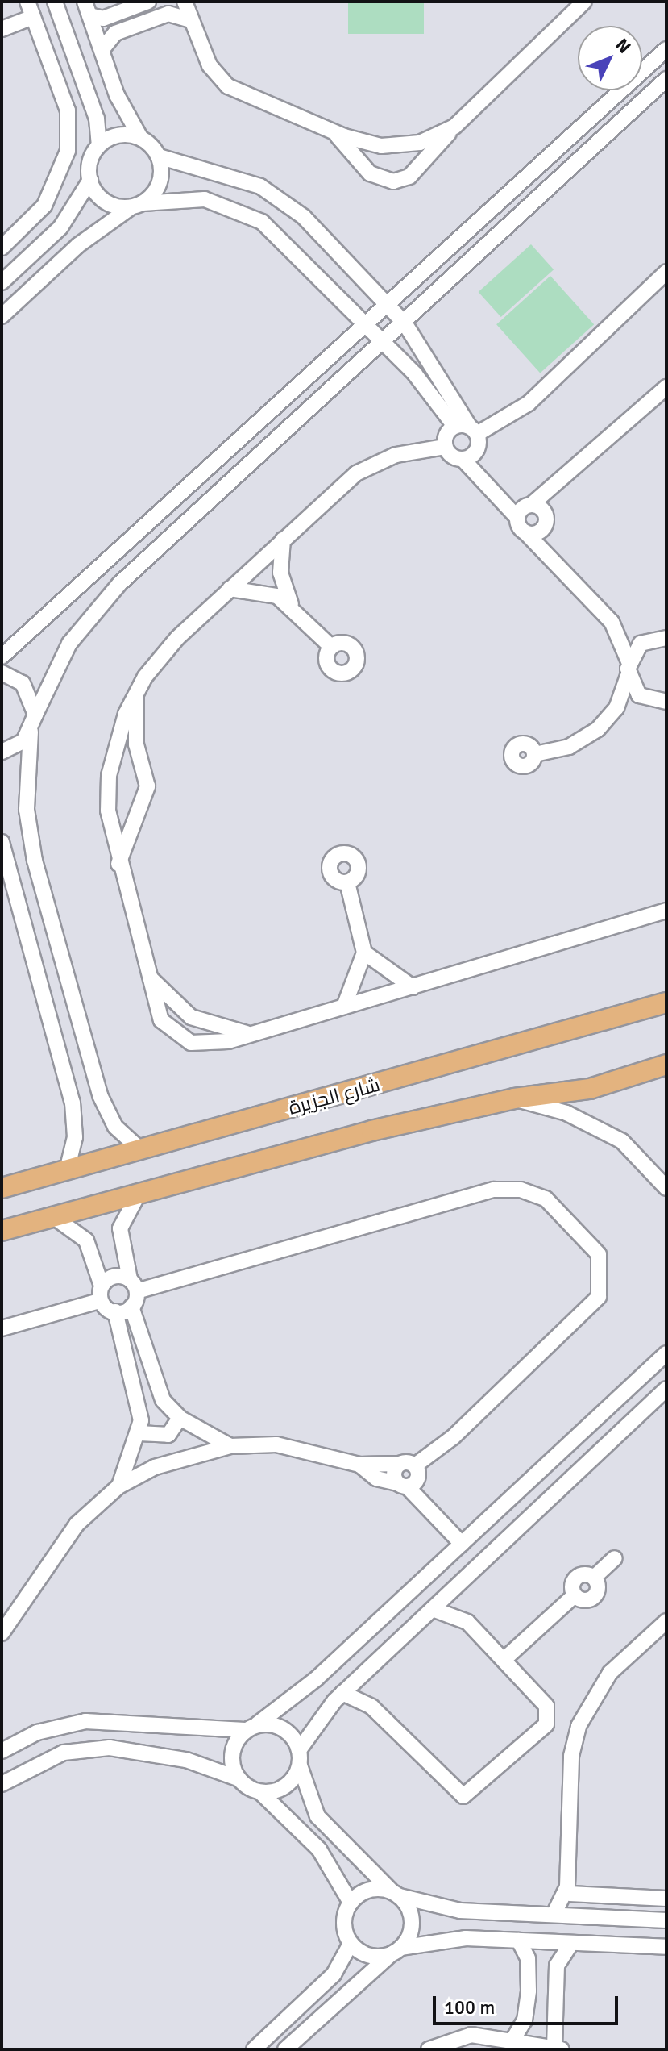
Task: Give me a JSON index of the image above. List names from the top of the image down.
{
  "streets": {
    "main road": ["شارع الجزيرة"]
  },
  "scale_bar": "100 m",
  "north": "top right"
}
